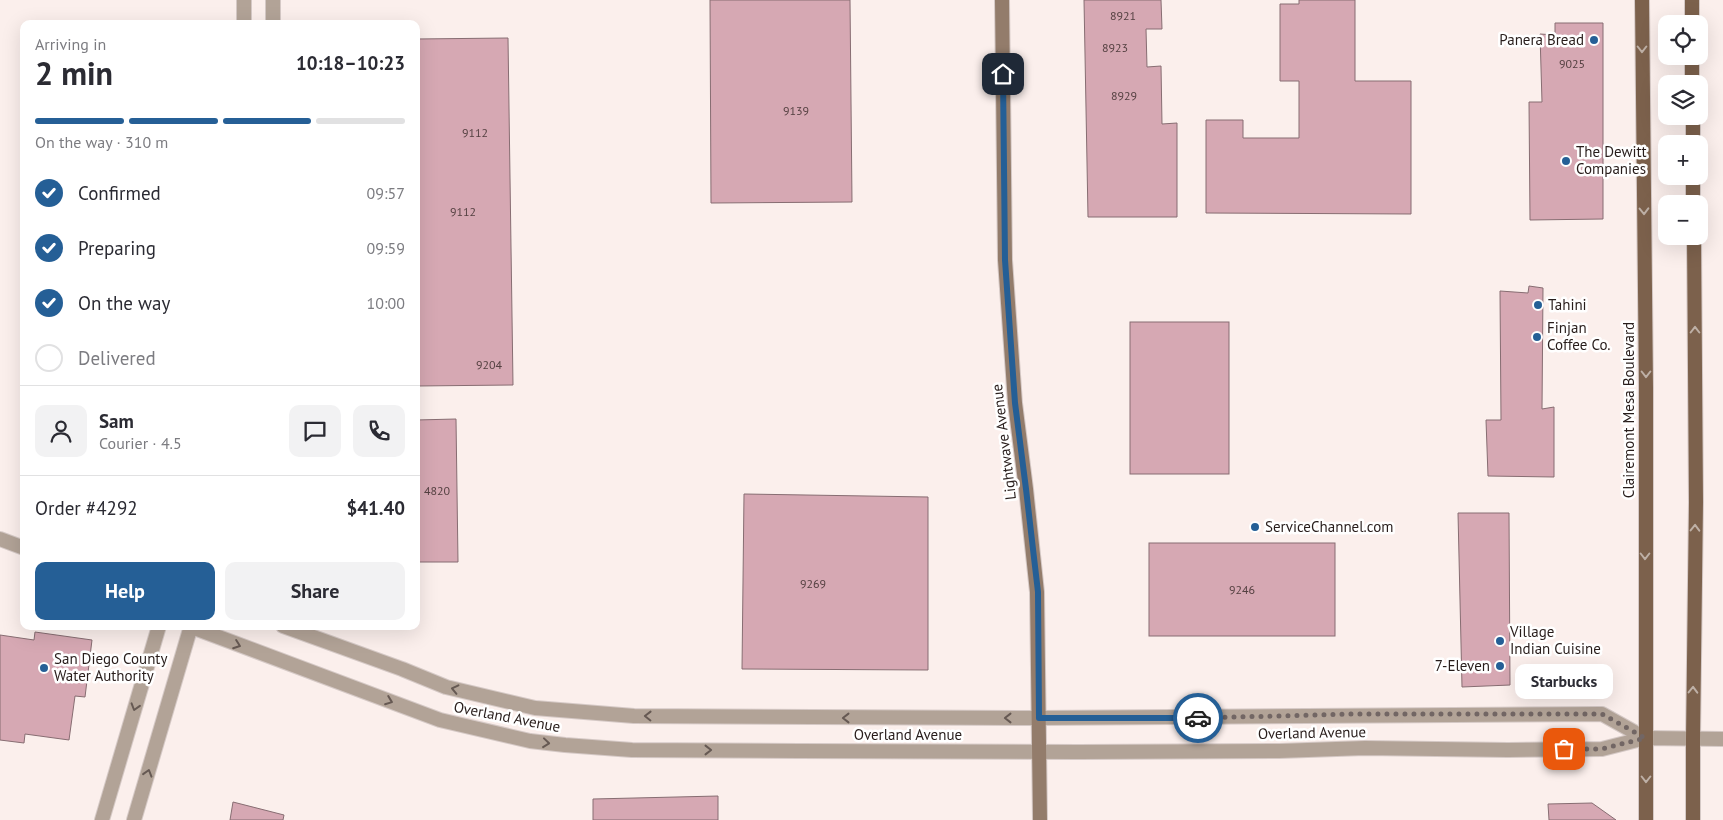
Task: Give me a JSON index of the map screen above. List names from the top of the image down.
{
  "streets": {
    "main road": ["Clairemont Mesa Boulevard", "Lightwave Avenue"],
    "street": ["Overland Avenue"]
  },
  "crossings": [
    ["Clairemont Mesa Boulevard", "Overland Avenue"],
    ["Lightwave Avenue", "Overland Avenue"]
  ],
  "places": [
    "Panera Bread",
    "The Dewitt Companies",
    "Tahini",
    "Finjan Coffee Co.",
    "ServiceChannel.com",
    "Village Indian Cuisine",
    "7-Eleven",
    "San Diego County Water Authority",
    "Starbucks"
  ],
  "house_numbers": [
    "8921",
    "8923",
    "9025",
    "8929",
    "9139",
    "9112",
    "9112",
    "9204",
    "4820",
    "9269",
    "9246"
  ],
  "page": {
    "map_buttons": ["+", "−"],
    "heading": ["2 min", "Arriving in", "10:18–10:23"],
    "panel": [
      "Sam",
      "Courier · 4.5",
      "Order #4292",
      "$41.40"
    ],
    "bar": "On the way · 310 m",
    "list": [
      ["Confirmed", "09:57"],
      ["Preparing", "09:59"],
      ["On the way", "10:00"],
      "Delivered"
    ],
    "buttons": ["Help", "Share"],
    "bubble": "Starbucks"
  }
}
